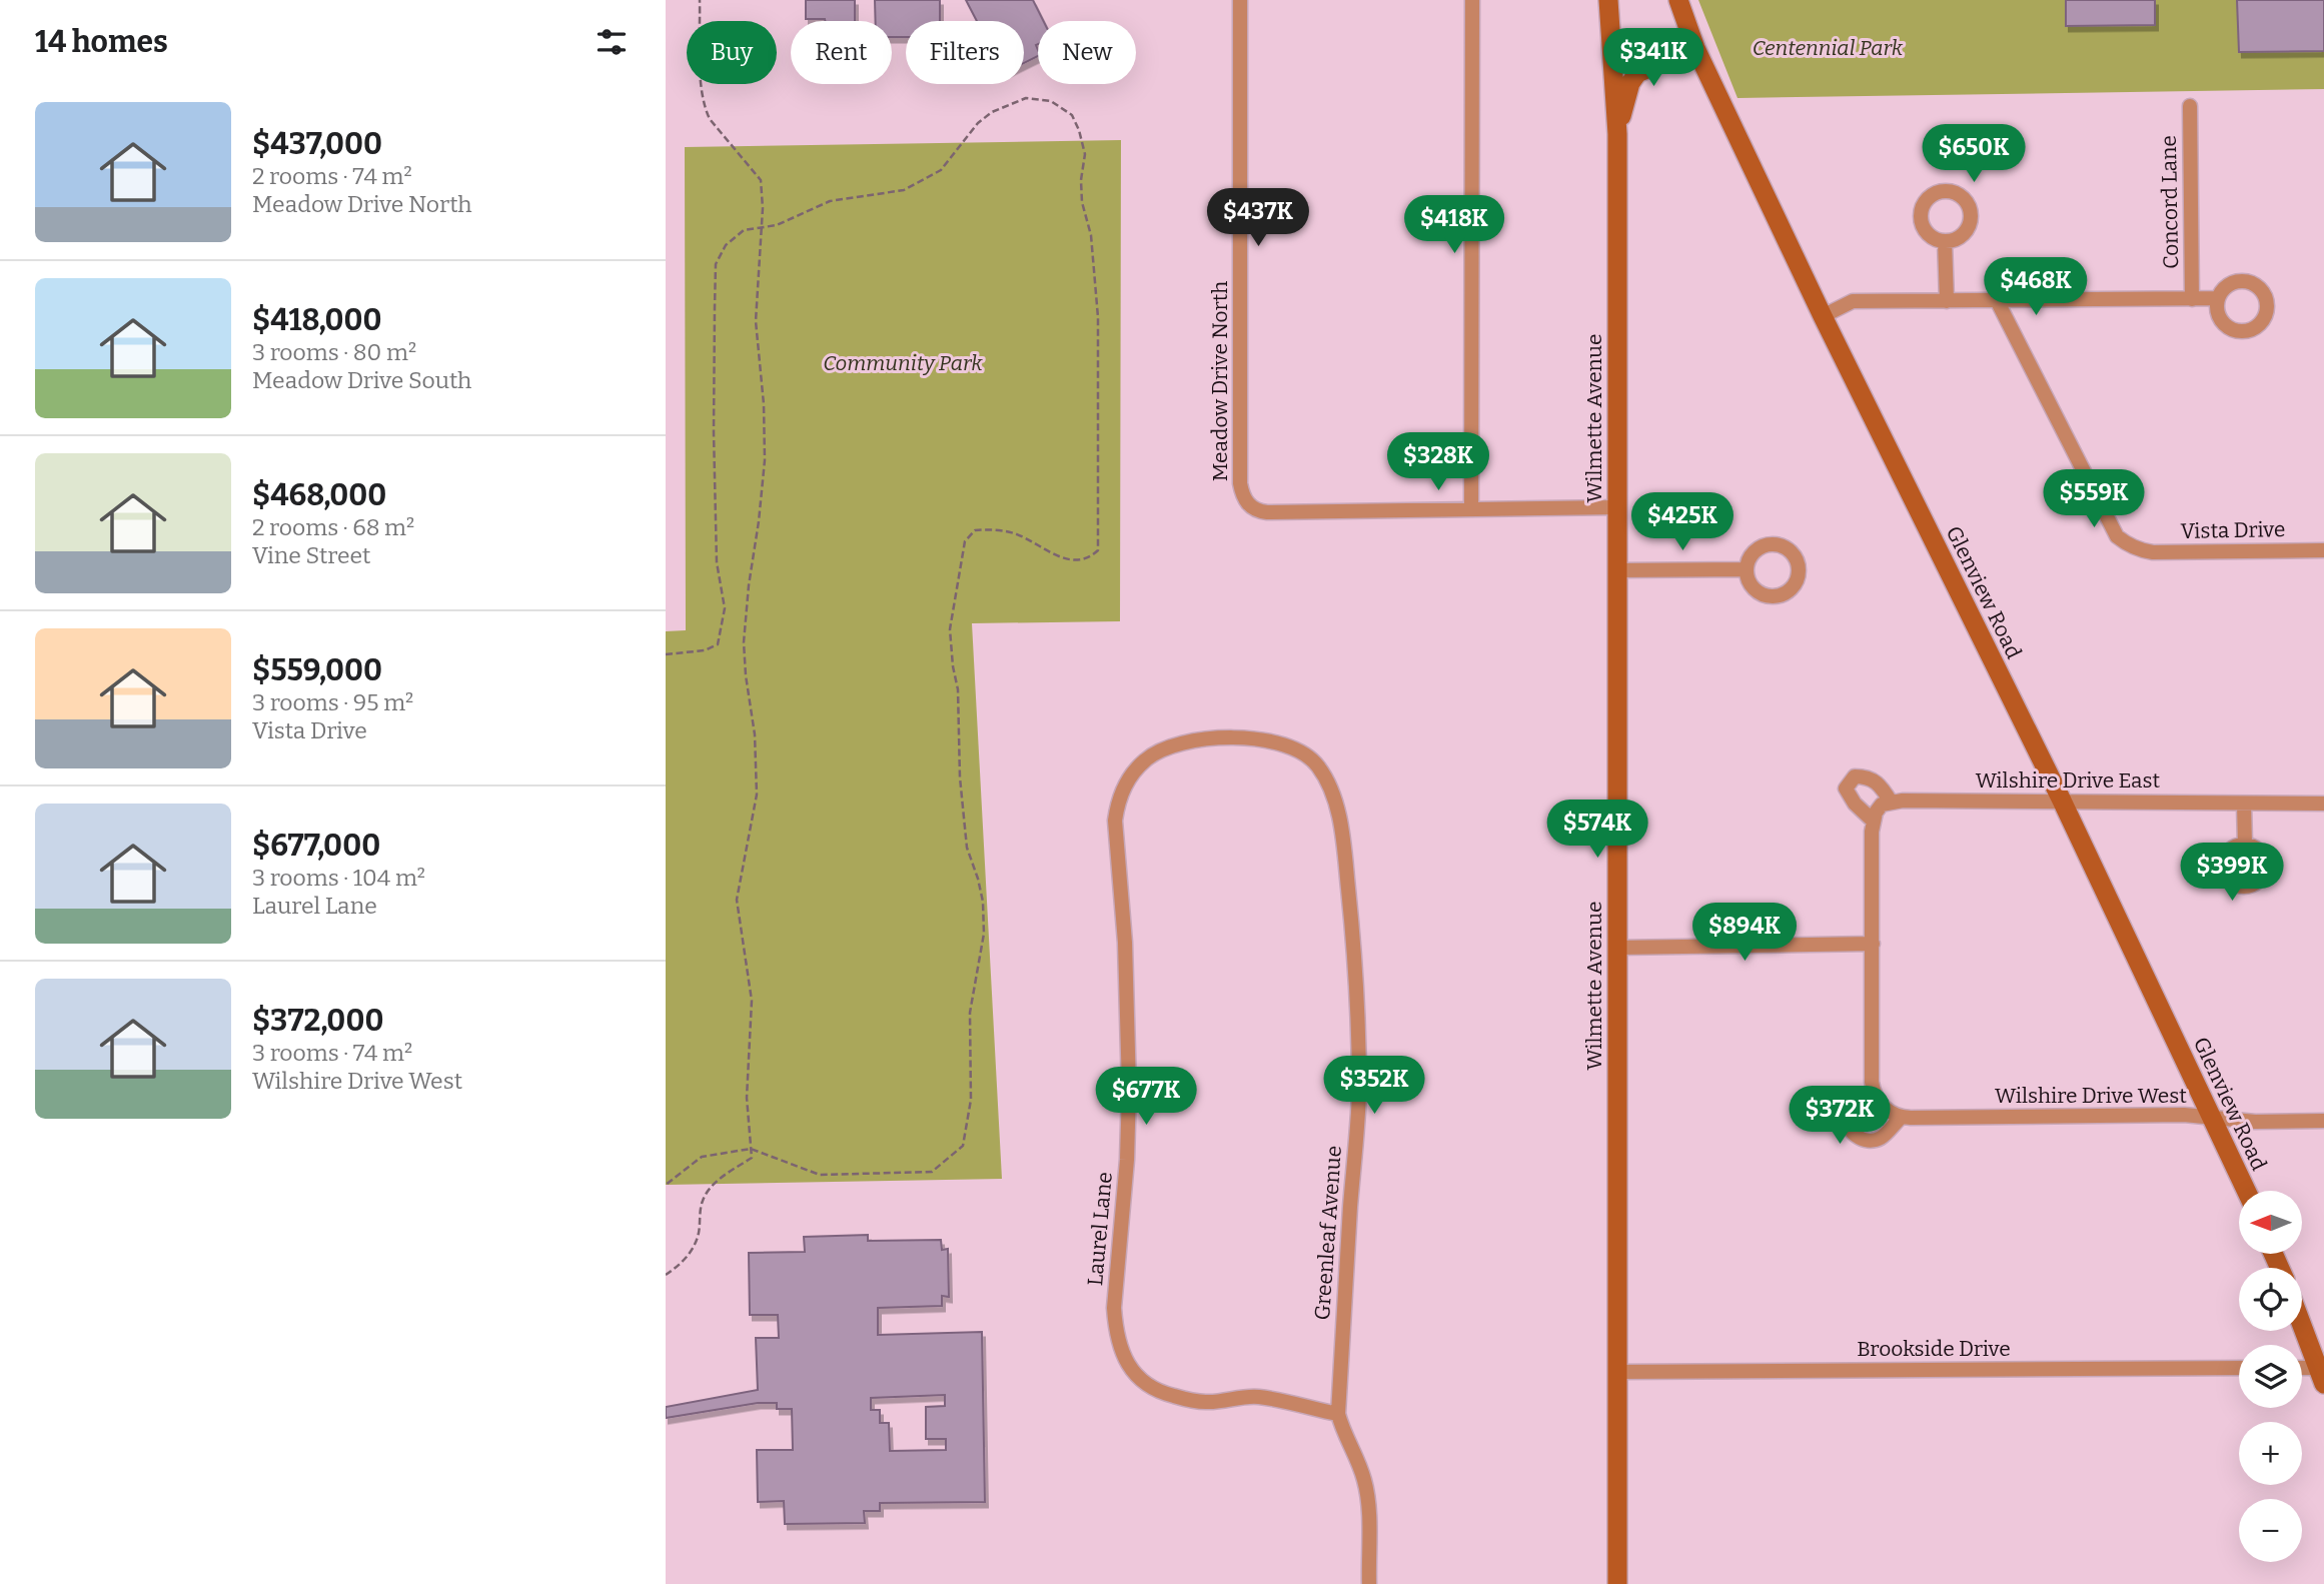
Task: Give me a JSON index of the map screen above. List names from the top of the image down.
{
  "streets": {
    "street": [
      "Concord Lane",
      "Meadow Drive North",
      "Wilmette Avenue",
      "Vista Drive",
      "Glenview Road",
      "Wilshire Drive East",
      "Wilshire Drive West",
      "Laurel Lane",
      "Greenleaf Avenue",
      "Brookside Drive"
    ]
  },
  "crossings": [
    ["Wilmette Avenue", "Glenview Road"],
    ["Wilmette Avenue", "Brookside Drive"],
    ["Glenview Road", "Wilshire Drive East"],
    ["Glenview Road", "Wilshire Drive West"],
    ["Laurel Lane", "Greenleaf Avenue"]
  ],
  "parks": ["Centennial Park", "Community Park"],
  "north": "left",
  "page": {
    "heading": "14 homes",
    "chip": [
      "Buy",
      "Rent",
      "Filters",
      "New"
    ],
    "price": [
      "$341K",
      "$650K",
      "$437K",
      "$418K",
      "$468K",
      "$328K",
      "$559K",
      "$425K",
      "$574K",
      "$399K",
      "$894K",
      "$352K",
      "$677K",
      "$372K"
    ],
    "list": [
      {
        "name": "$437,000",
        "note": "2 rooms · 74 m² · Meadow Drive North"
      },
      {
        "name": "$418,000",
        "note": "3 rooms · 80 m² · Meadow Drive South"
      },
      {
        "name": "$468,000",
        "note": "2 rooms · 68 m² · Vine Street"
      },
      {
        "name": "$559,000",
        "note": "3 rooms · 95 m² · Vista Drive"
      },
      {
        "name": "$677,000",
        "note": "3 rooms · 104 m² · Laurel Lane"
      },
      {
        "name": "$372,000",
        "note": "3 rooms · 74 m² · Wilshire Drive West"
      }
    ],
    "map_buttons": ["+", "−"]
  }
}
